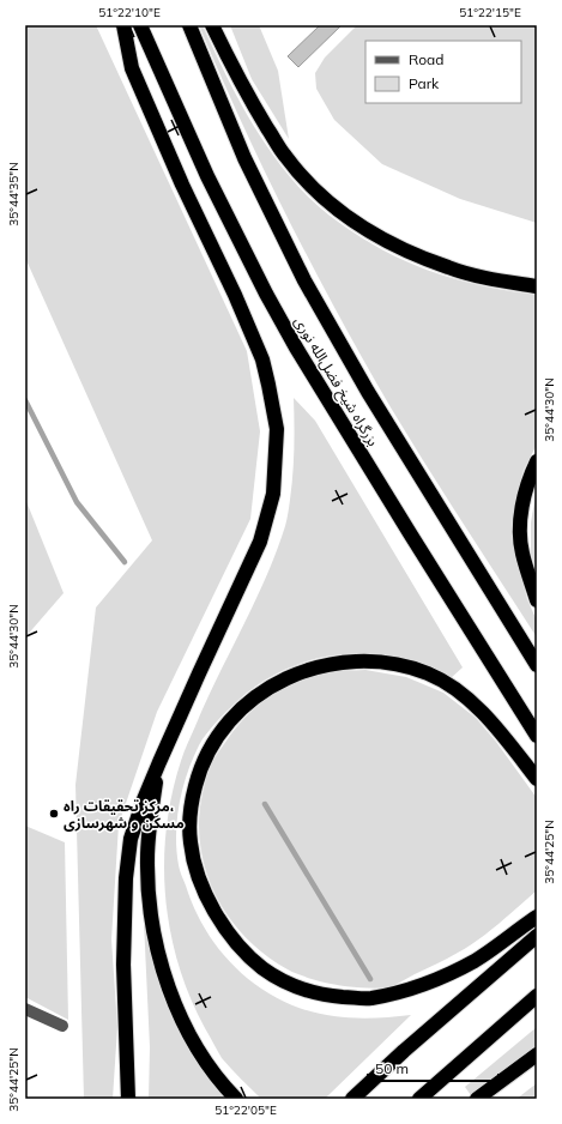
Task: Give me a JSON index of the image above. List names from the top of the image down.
{
  "streets": {
    "highway": ["بزرگراه شیخ فضل‌الله نوری"]
  },
  "places": ["مرکز تحقیقات راه، مسکن و شهرسازی"],
  "legend": ["Road", "Park"],
  "scale_bar": "50 m",
  "coordinates": [
    "51°22'10\"E",
    "51°22'15\"E",
    "35°44'35\"N",
    "35°44'30\"N",
    "35°44'25\"N",
    "51°22'05\"E"
  ]
}
